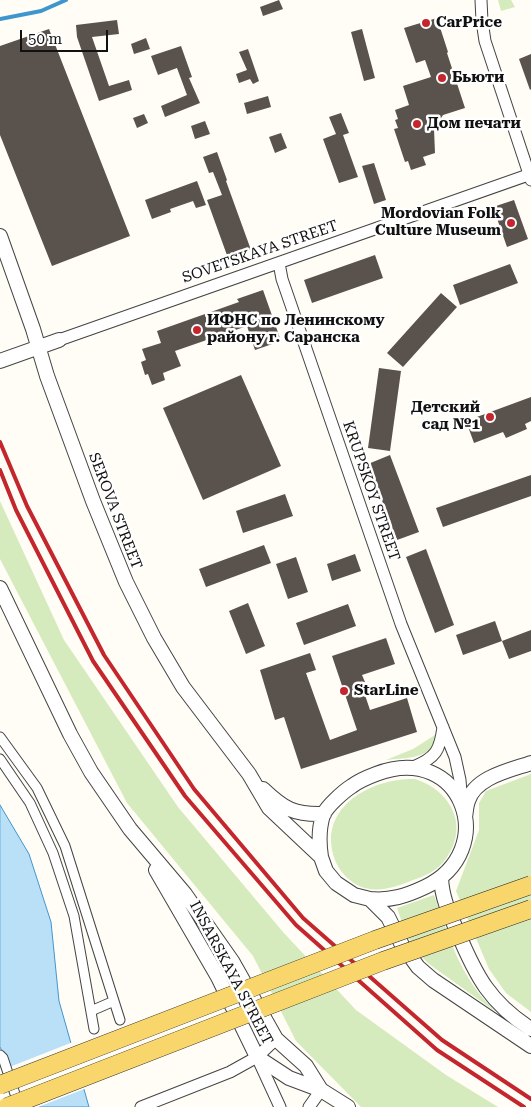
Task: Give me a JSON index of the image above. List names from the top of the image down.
{
  "streets": {
    "street": [
      "SOVETSKAYA STREET",
      "KRUPSKOY STREET",
      "SEROVA STREET",
      "INSARSKAYA STREET"
    ]
  },
  "crossings": [
    ["SOVETSKAYA STREET", "KRUPSKOY STREET"],
    ["SOVETSKAYA STREET", "SEROVA STREET"],
    ["KRUPSKOY STREET", "SEROVA STREET"]
  ],
  "places": [
    "CarPrice",
    "Бьюти",
    "Дом печати",
    "Mordovian Folk Culture Museum",
    "ИФНС по Ленинскому району г. Саранска",
    "Детский сад №1",
    "StarLine"
  ],
  "scale_bar": "50 m"
}
